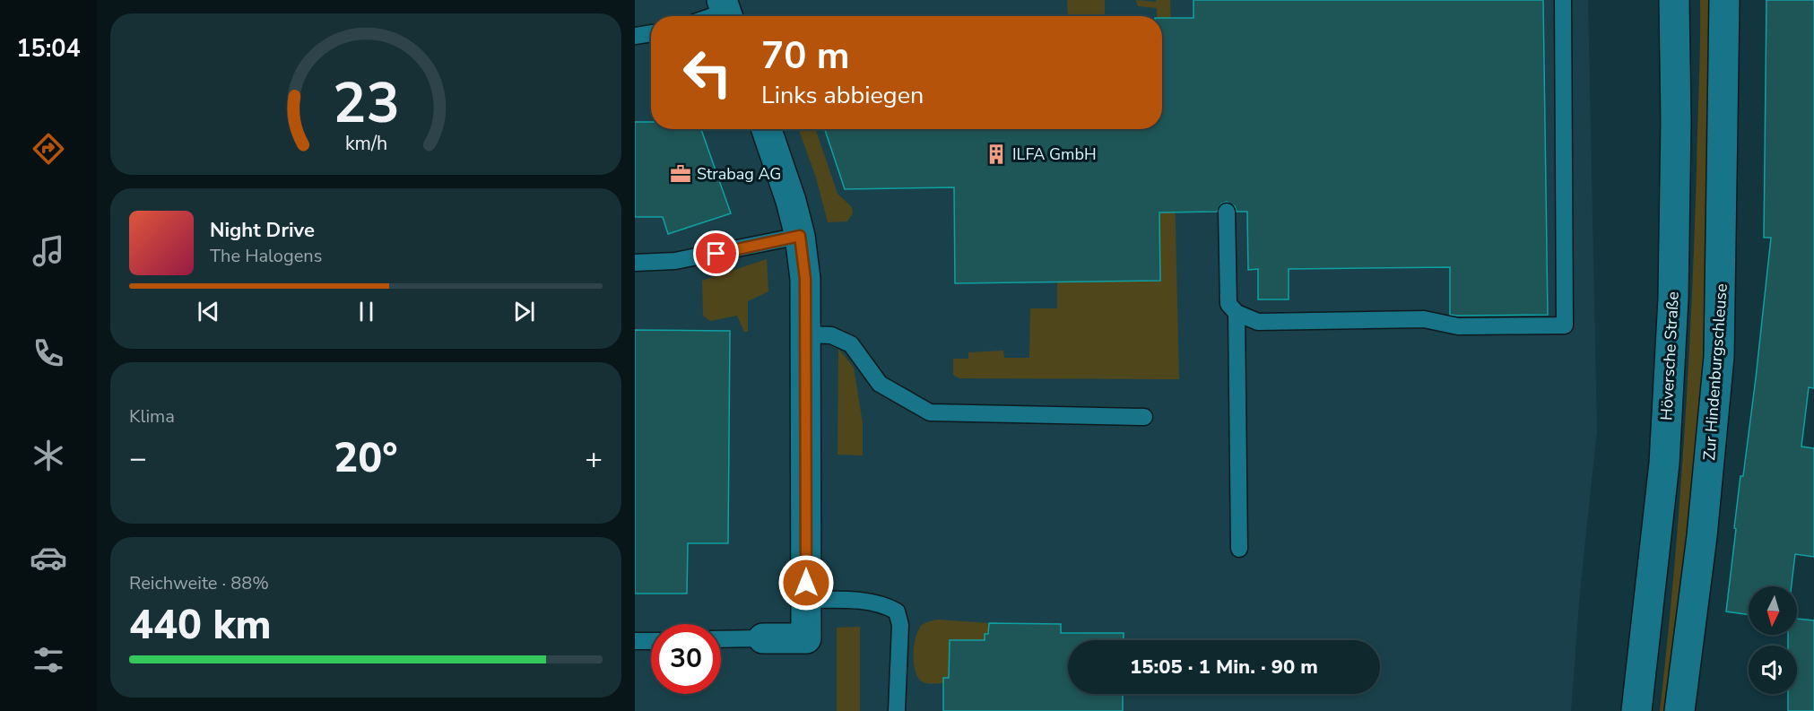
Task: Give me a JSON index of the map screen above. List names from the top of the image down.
{
  "streets": {
    "street": ["Höversche Straße", "Zur Hindenburgschleuse"]
  },
  "places": {
    "building": ["ILFA GmbH"],
    "office": ["Strabag AG"]
  },
  "north": "bottom",
  "page": {
    "tabs": "15:04",
    "turn": ["70 m", "Links abbiegen"],
    "song": ["Night Drive", "The Halogens"],
    "tile": [
      "Klima",
      ["Reichweite · 88%", "440 km"]
    ],
    "heat": ["−", "20°", "+"],
    "limit": "30",
    "trip": "15:05 · 1 Min. · 90 m",
    "gauge": ["23", "km/h"]
  }
}
